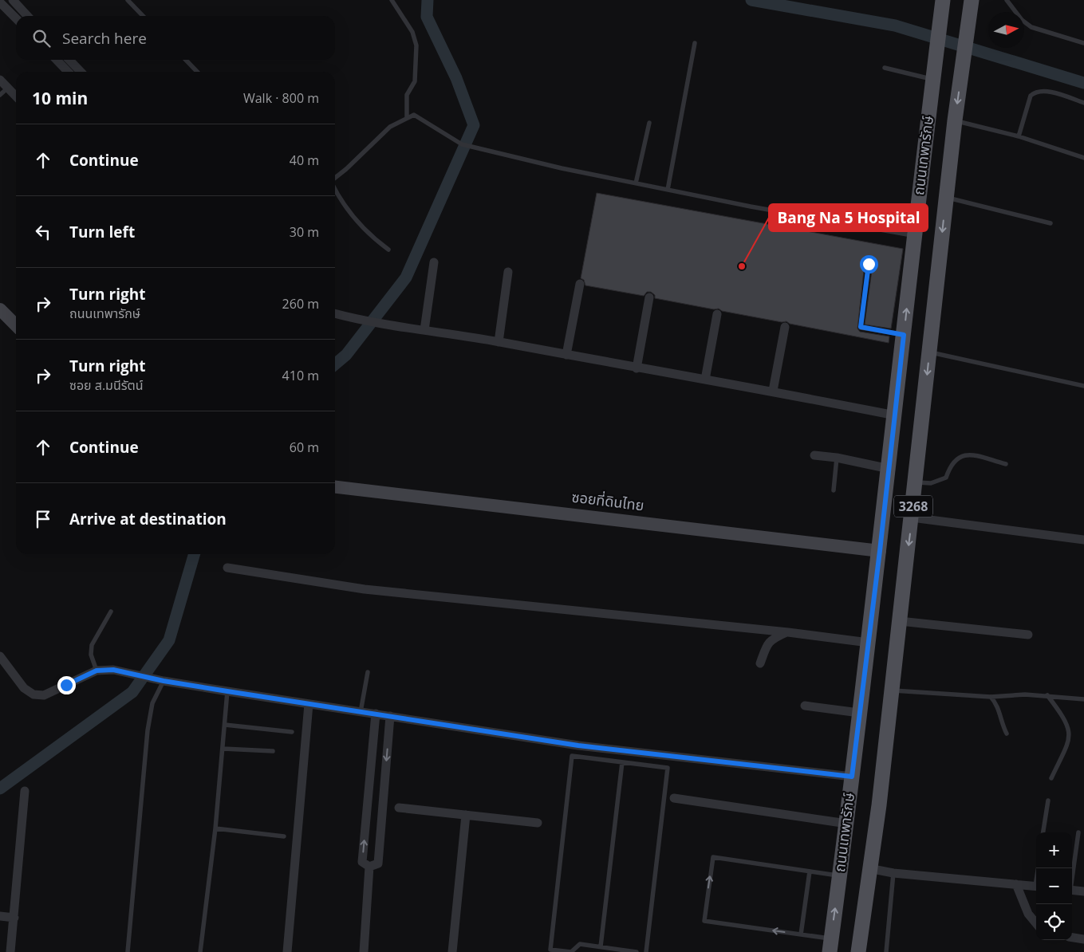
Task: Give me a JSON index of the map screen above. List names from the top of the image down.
{
  "streets": {
    "main road": ["ถนนเทพารักษ์", "3268"],
    "street": ["ซอยที่ดินไทย"]
  },
  "crossings": [
    ["ถนนเทพารักษ์", "ซอยที่ดินไทย"]
  ],
  "places": ["Bang Na 5 Hospital"],
  "north": "right",
  "page": {
    "search": "Search here",
    "heading": ["10 min", "Walk · 800 m"],
    "list": [
      ["Continue", "40 m"],
      ["Turn left", "30 m"],
      ["Turn right", "ถนนเทพารักษ์", "260 m"],
      ["Turn right", "ซอย ส.มนีรัตน์", "410 m"],
      ["Continue", "60 m"],
      "Arrive at destination"
    ],
    "map_buttons": ["+", "−"]
  }
}
